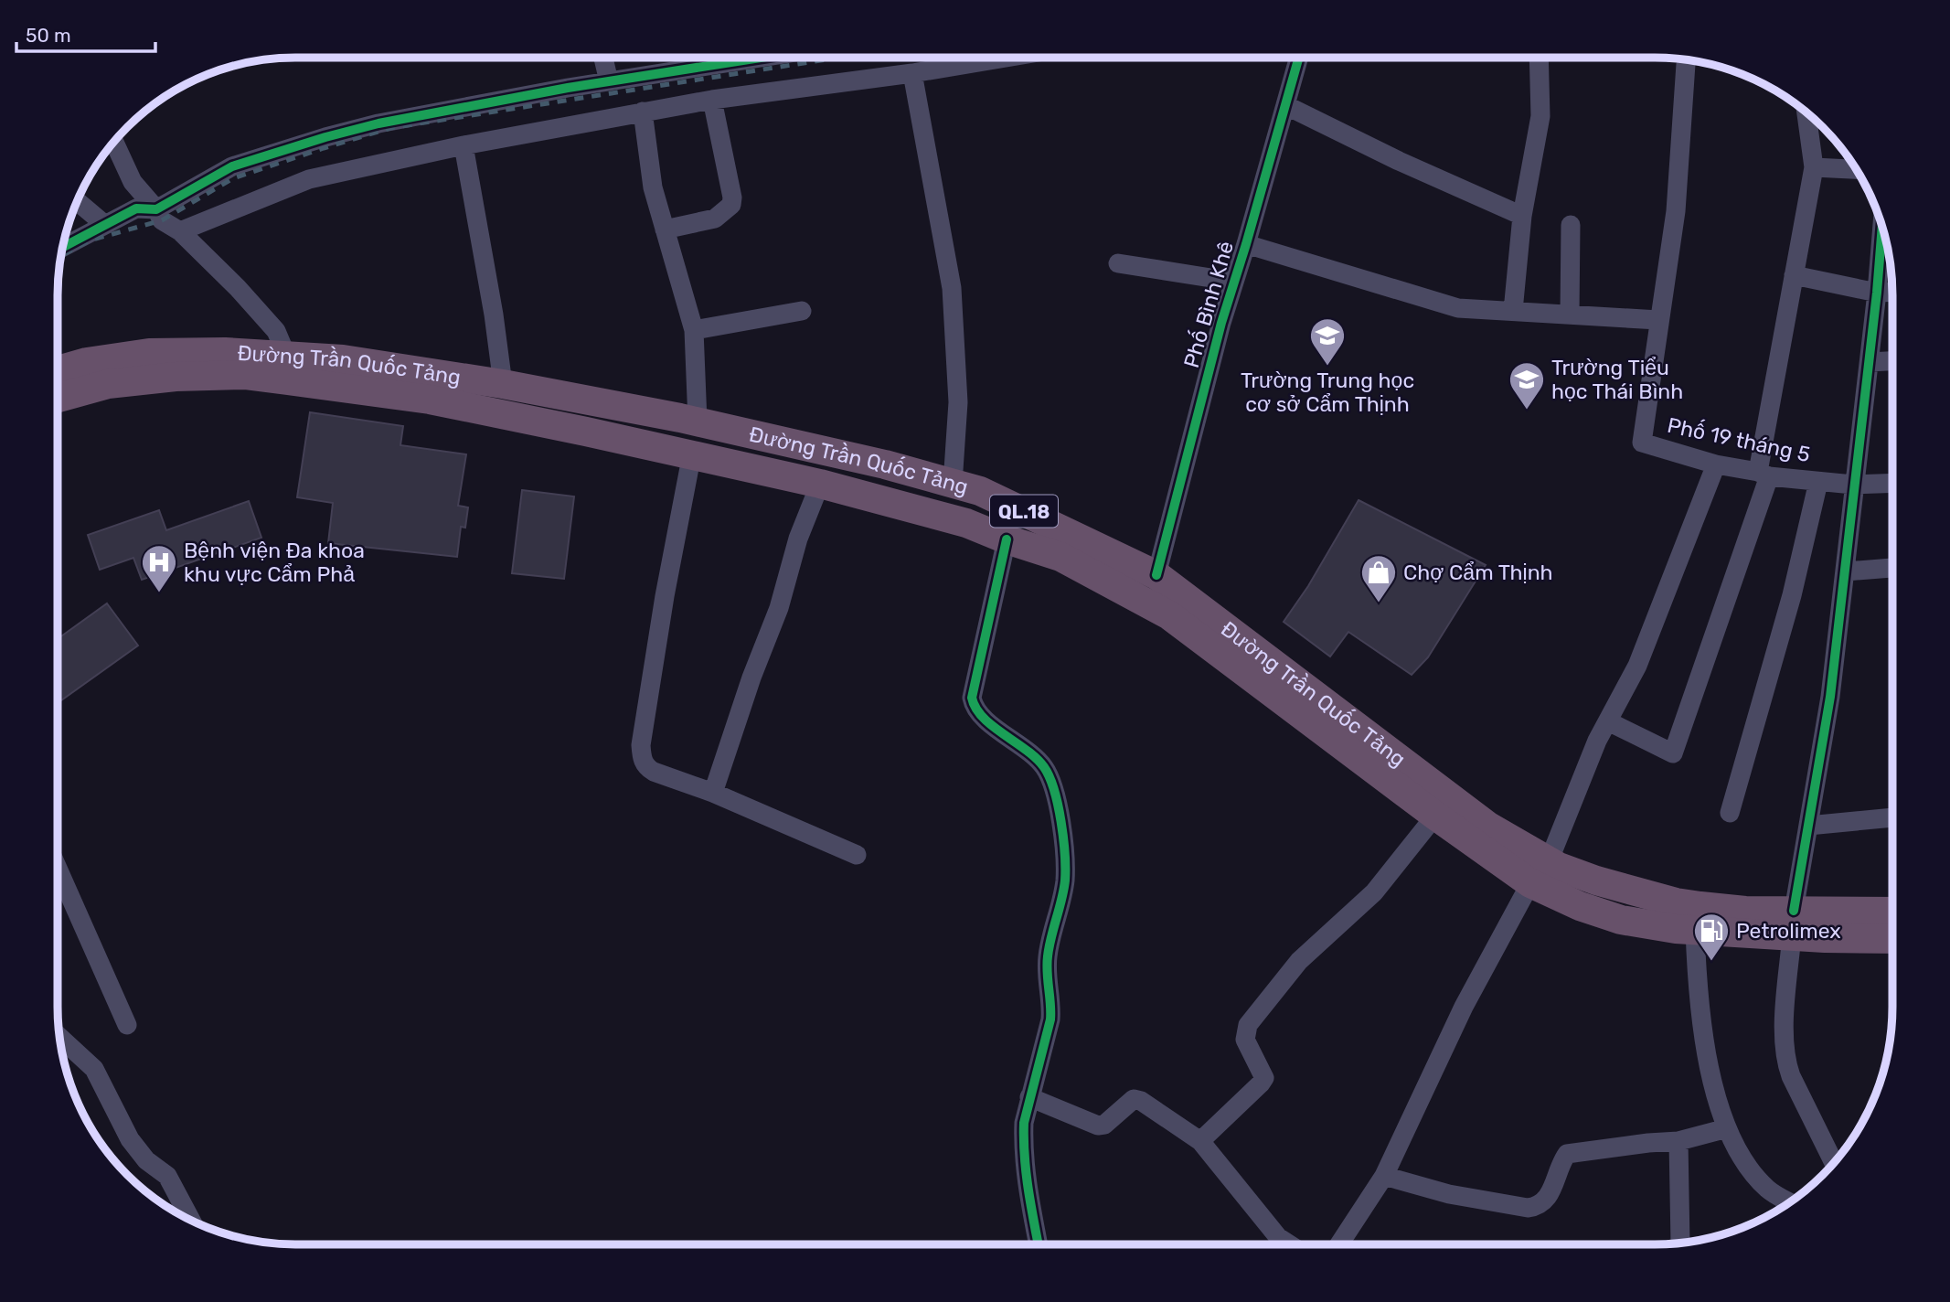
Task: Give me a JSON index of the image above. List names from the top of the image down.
{
  "streets": {
    "highway": ["Đường Trần Quốc Tảng", "QL.18"],
    "street": ["Phố Bình Khê", "Phố 19 tháng 5"]
  },
  "crossings": [
    ["Phố Bình Khê", "Đường Trần Quốc Tảng"]
  ],
  "places": {
    "school or university": ["Trường Trung học cơ sở Cẩm Thịnh", "Trường Tiểu học Thái Bình"],
    "hospital": ["Bệnh viện Đa khoa khu vực Cẩm Phả"],
    "shop": ["Chợ Cẩm Thịnh"],
    "fuel station": ["Petrolimex"]
  },
  "scale_bar": "50 m"
}
